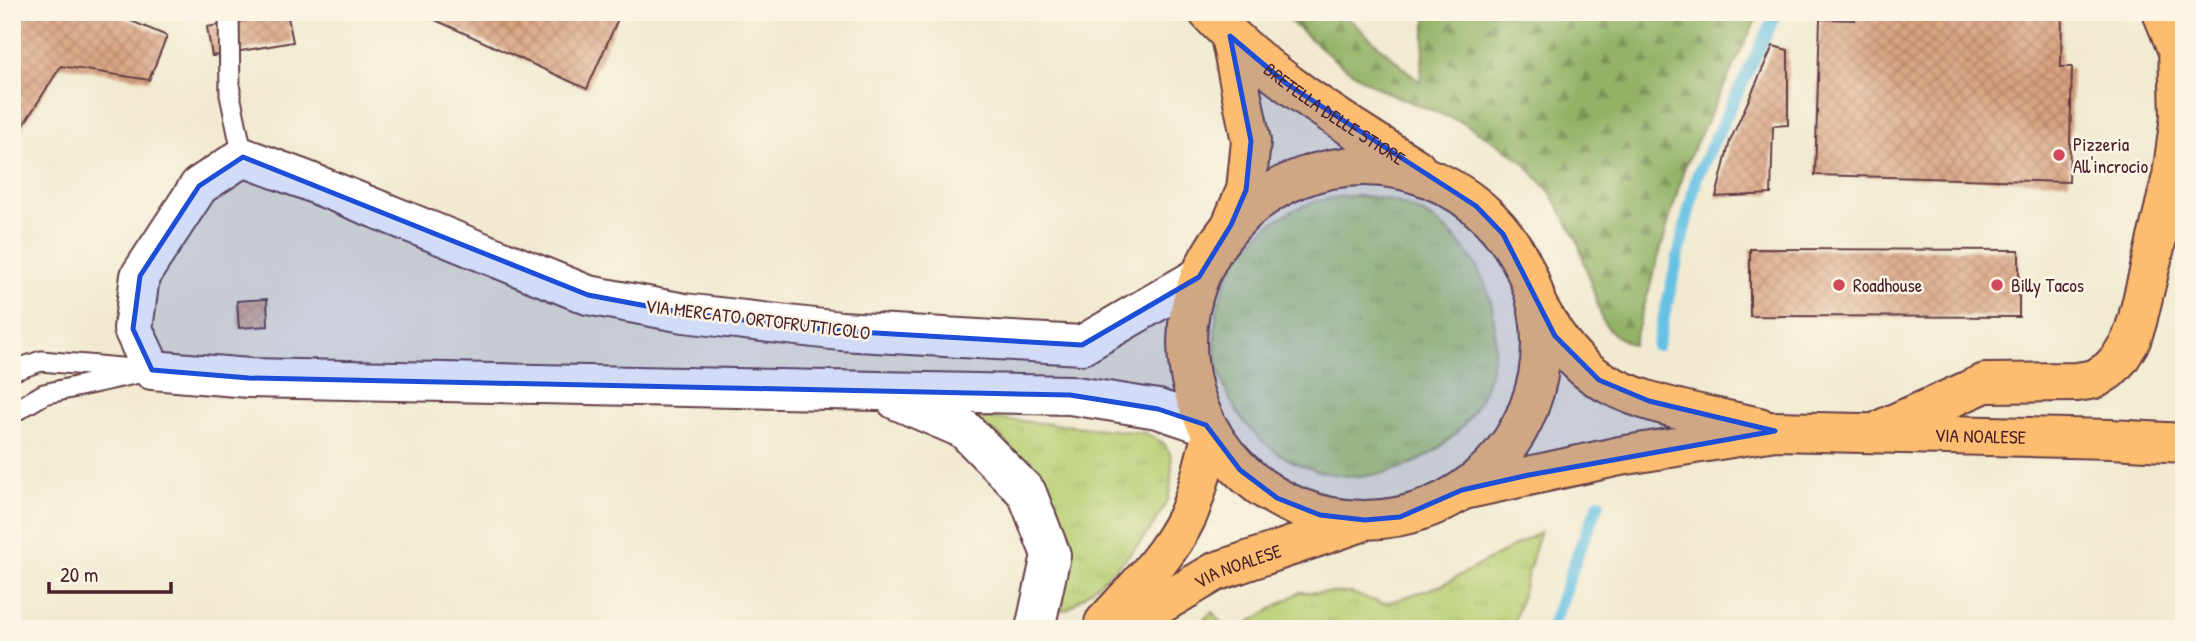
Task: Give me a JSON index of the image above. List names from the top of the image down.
{
  "streets": {
    "main road": ["BRETELLA DELLE STIORE", "VIA NOALESE"],
    "street": ["VIA MERCATO ORTOFRUTTICOLO"]
  },
  "crossings": [
    ["BRETELLA DELLE STIORE", "VIA NOALESE"],
    ["VIA MERCATO ORTOFRUTTICOLO", "VIA NOALESE"]
  ],
  "places": ["Pizzeria All'incrocio", "Roadhouse", "Billy Tacos"],
  "scale_bar": "20 m"
}
